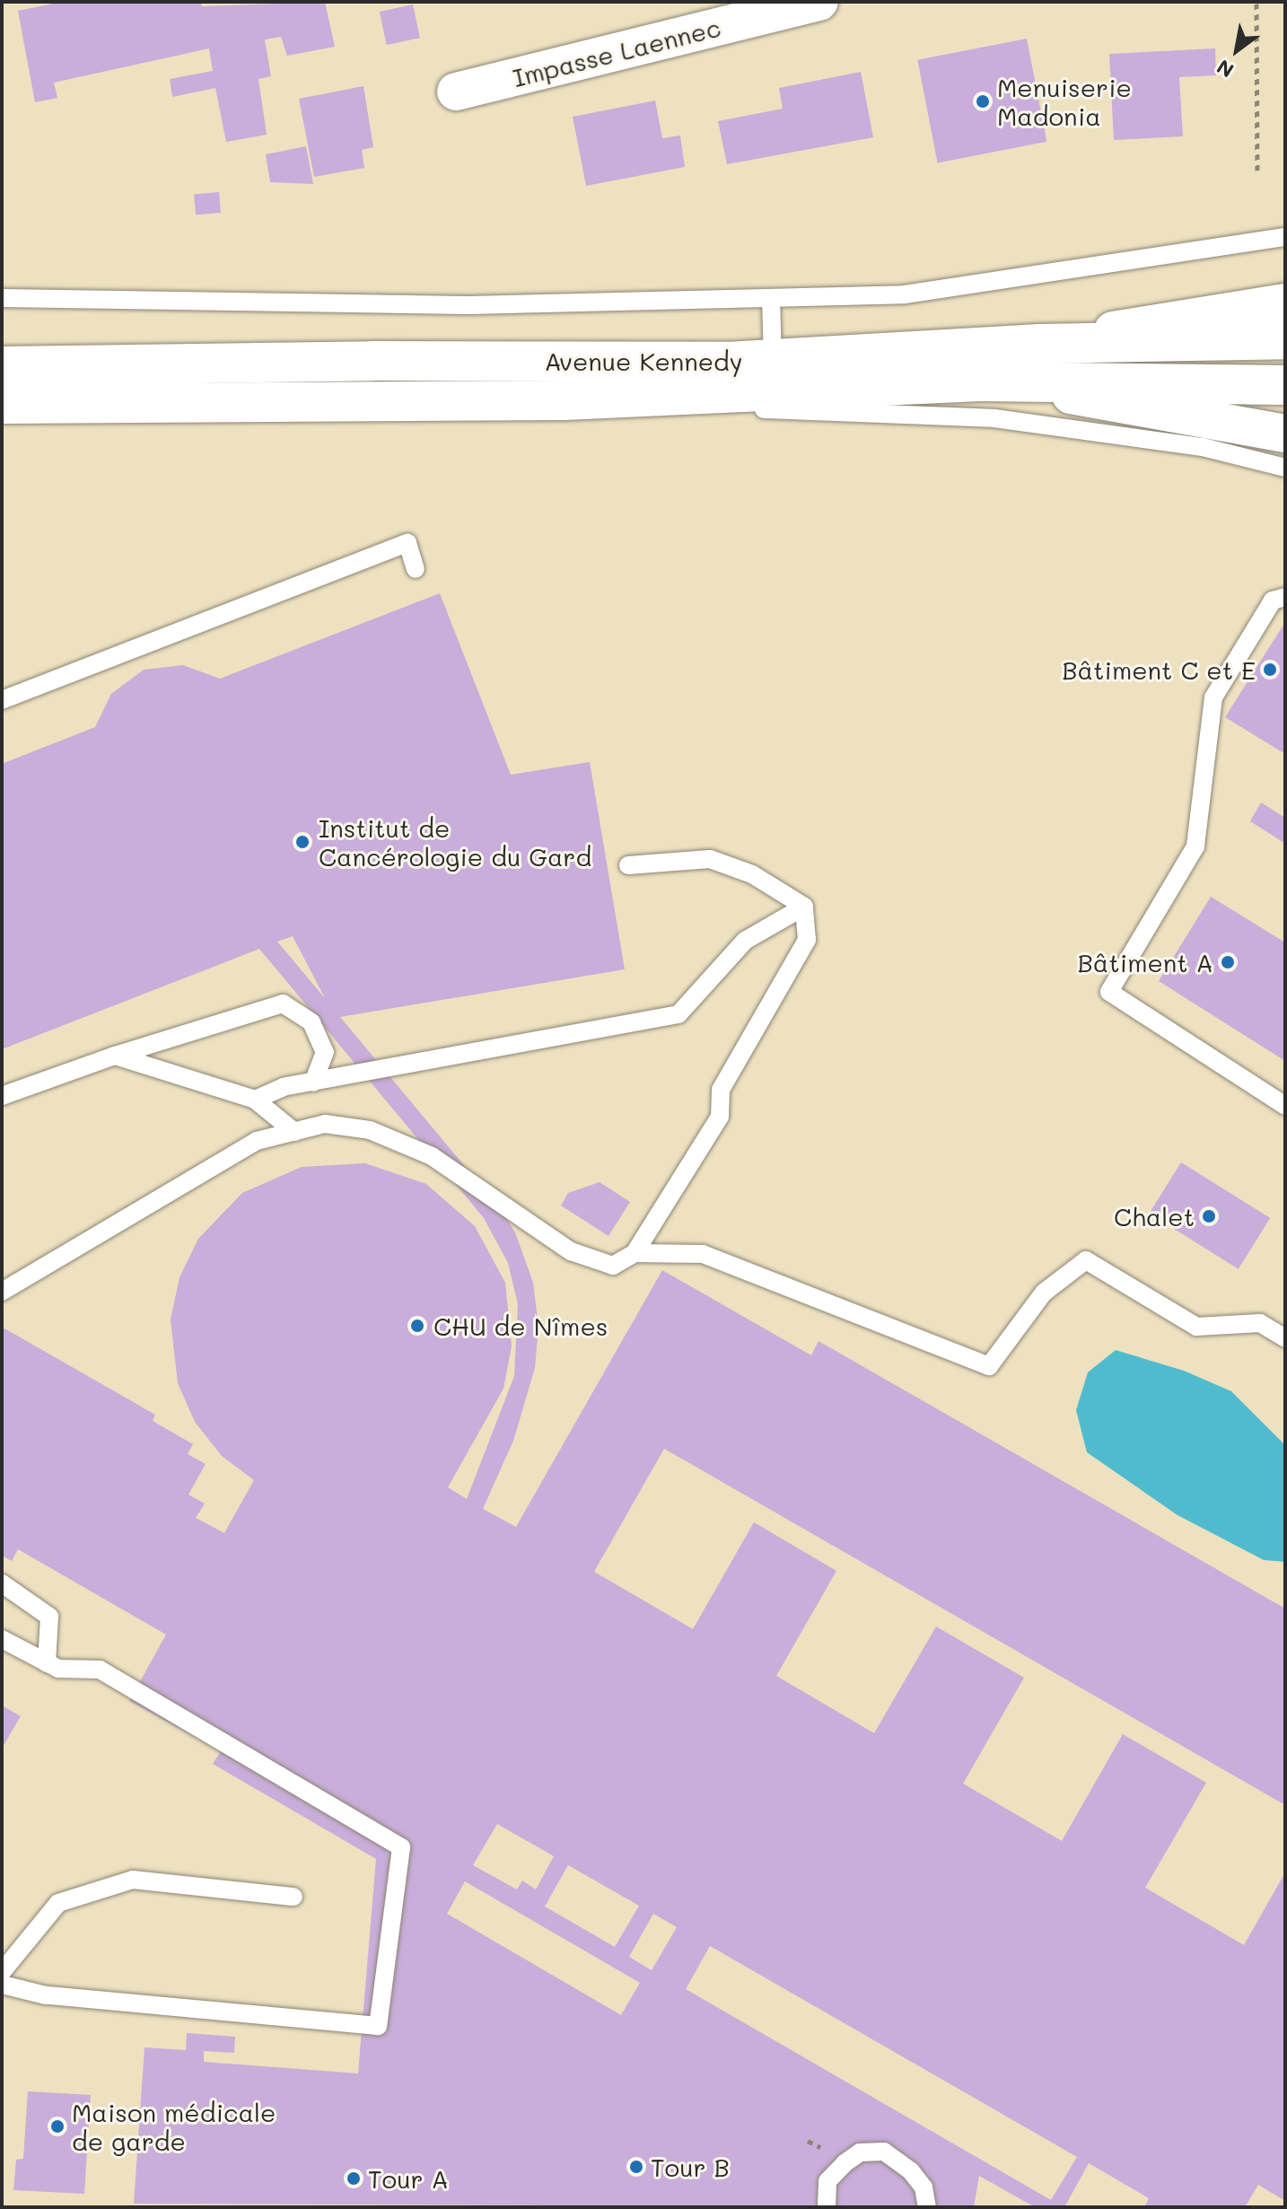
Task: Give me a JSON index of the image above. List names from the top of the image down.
{
  "streets": {
    "main road": ["Avenue Kennedy"],
    "street": ["Impasse Laennec"]
  },
  "places": [
    "Menuiserie Madonia",
    "Bâtiment C et E",
    "Institut de Cancérologie du Gard",
    "Bâtiment A",
    "Chalet",
    "CHU de Nîmes",
    "Maison médicale de garde",
    "Tour B",
    "Tour A"
  ],
  "north": "bottom left"
}
